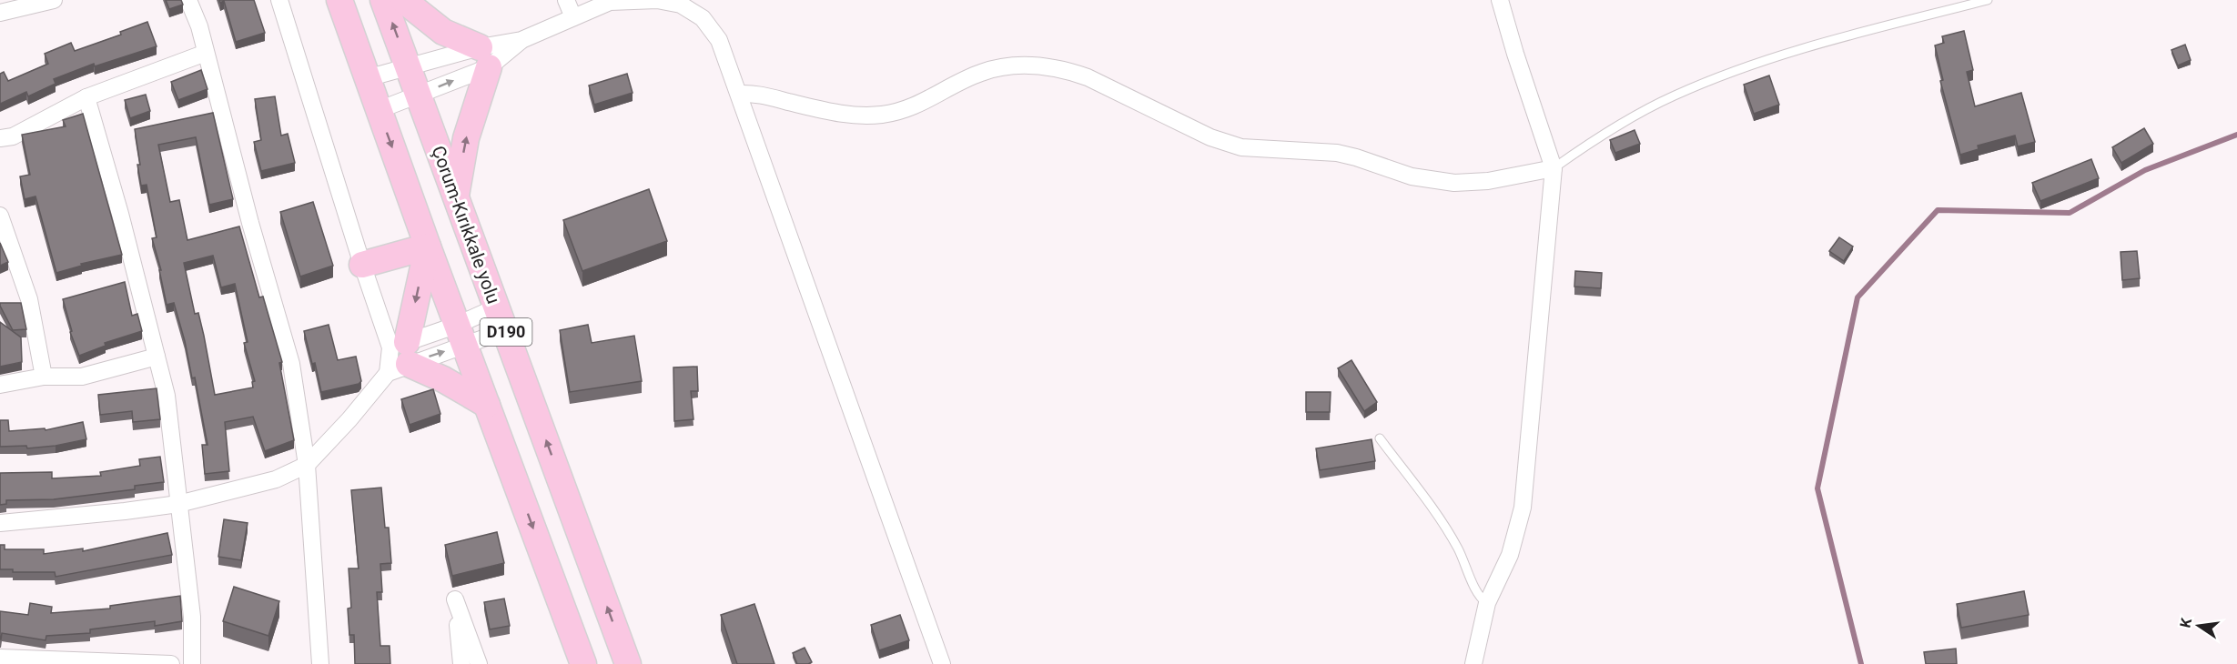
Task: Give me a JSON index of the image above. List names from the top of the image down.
{
  "streets": {
    "highway": ["Çorum-Kırıkkale yolu", "D190"]
  },
  "north": "left"
}
